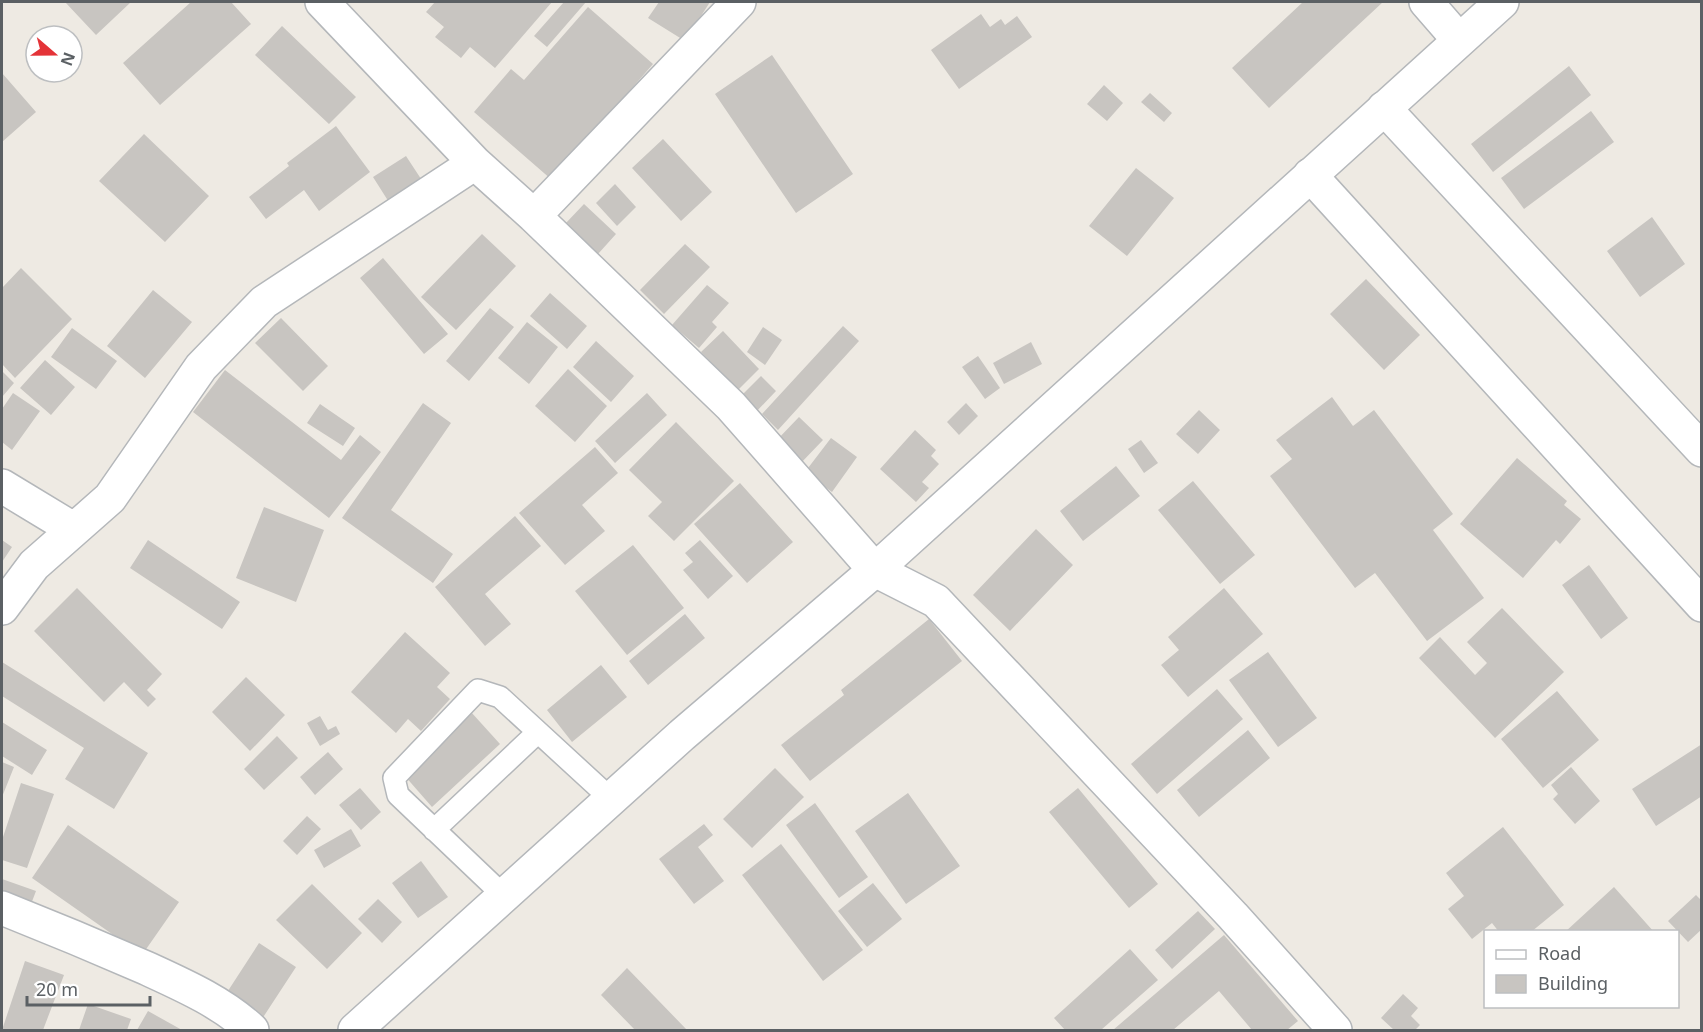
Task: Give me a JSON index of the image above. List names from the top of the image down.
{
  "legend": ["Road", "Building"],
  "scale_bar": "20 m",
  "north": "right"
}
